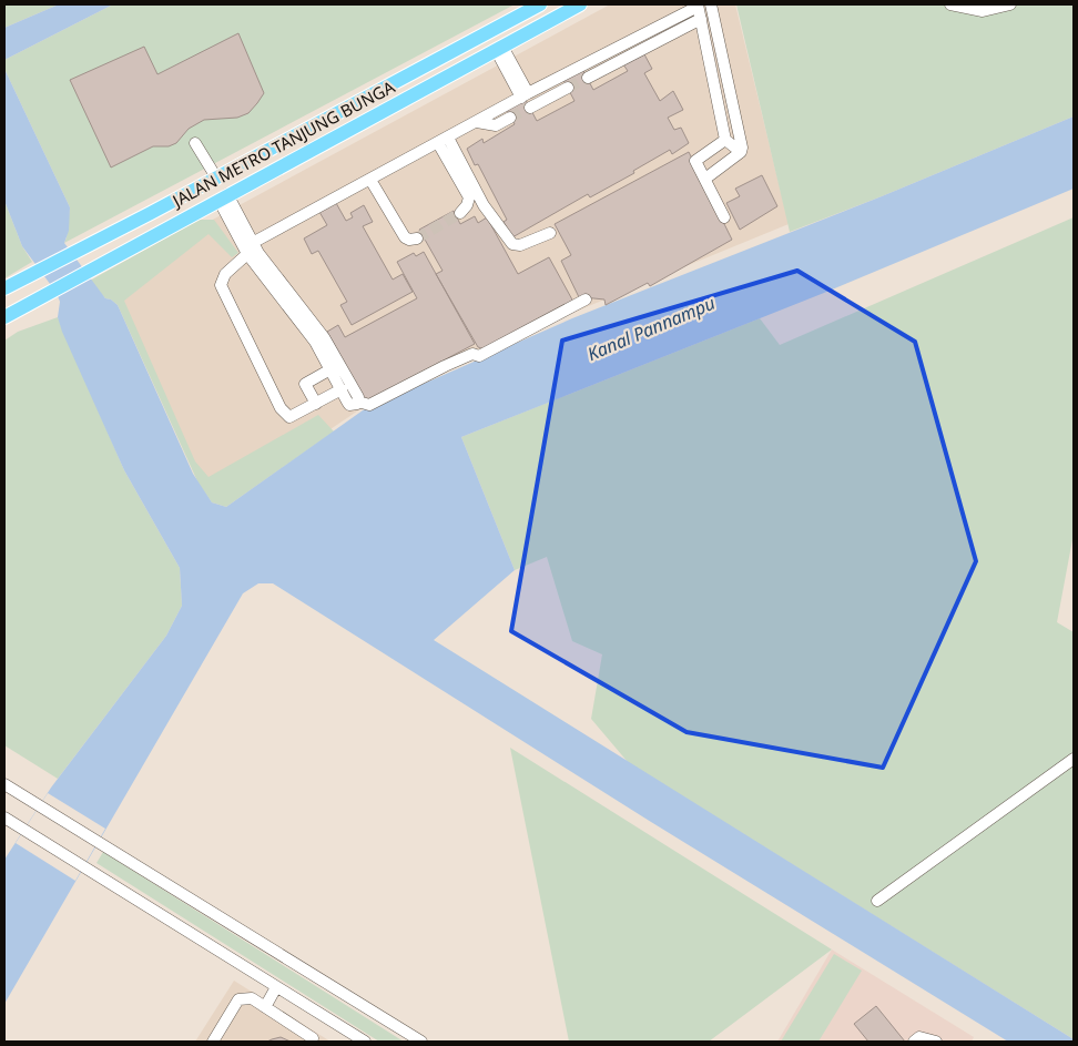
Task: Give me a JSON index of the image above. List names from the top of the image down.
{
  "streets": {
    "main road": ["JALAN METRO TANJUNG BUNGA"]
  },
  "water": ["Kanal Pannampu"]
}
